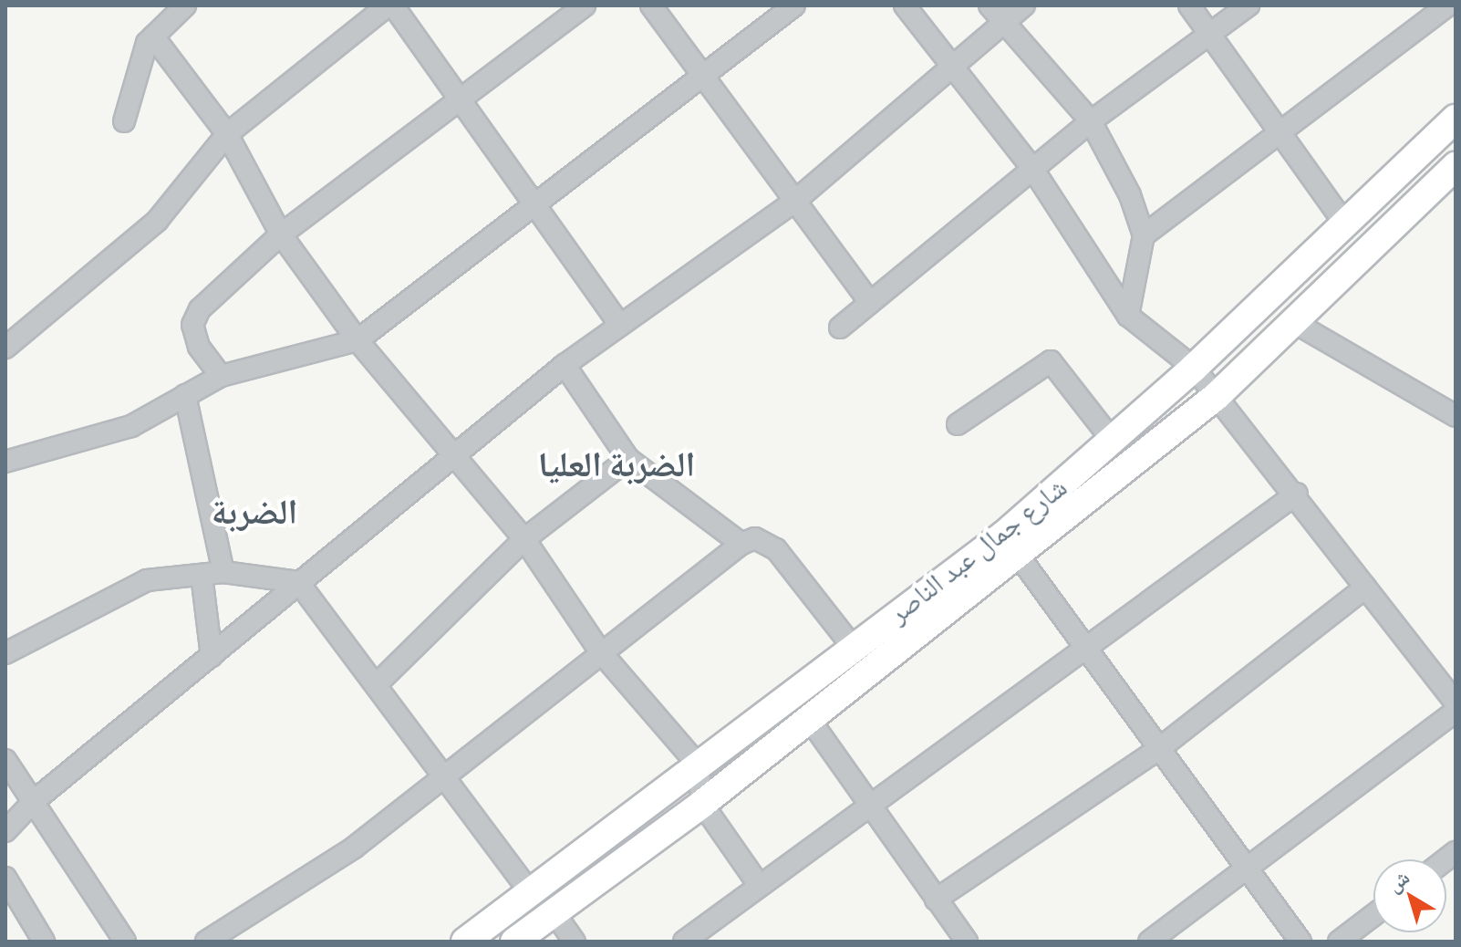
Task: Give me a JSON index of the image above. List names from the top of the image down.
{
  "streets": {
    "main road": ["شارع جمال عبد الناصر"]
  },
  "districts": ["الضربة العليا", "الضربة"],
  "north": "top left"
}
